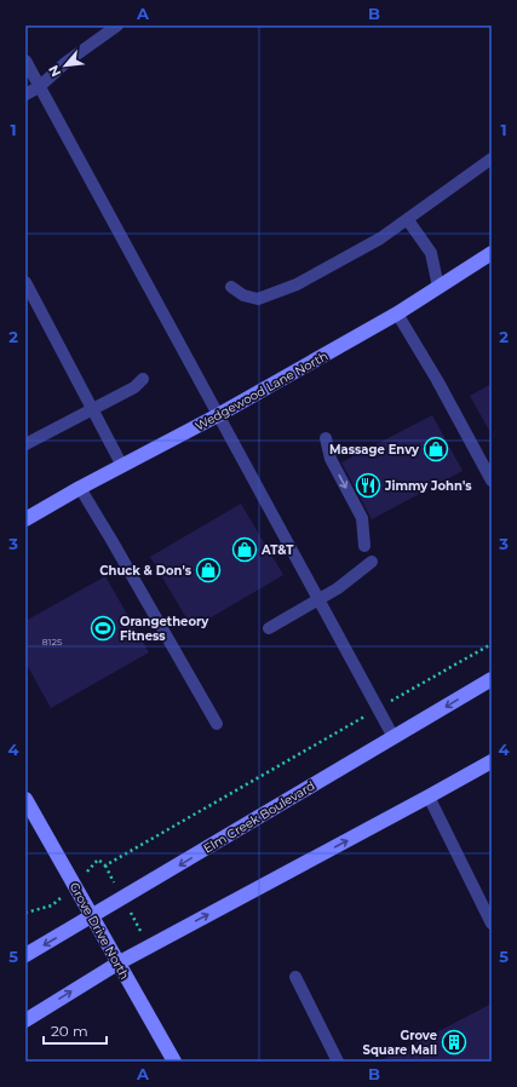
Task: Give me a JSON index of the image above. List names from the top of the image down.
{
  "streets": {
    "main road": ["Wedgewood Lane North", "Elm Creek Boulevard", "Grove Drive North"]
  },
  "crossings": [
    ["Elm Creek Boulevard", "Grove Drive North"]
  ],
  "places": {
    "shop": ["Massage Envy", "AT&T", "Chuck & Don's"],
    "restaurant": ["Jimmy John's"],
    "sports": ["Orangetheory Fitness"],
    "building": ["Grove Square Mall"]
  },
  "house_numbers": ["8125"],
  "scale_bar": "20 m",
  "north": "bottom left",
  "grid": {
    "columns": ["A", "B"],
    "rows": [
      "1",
      "2",
      "3",
      "4",
      "5"
    ]
  }
}
